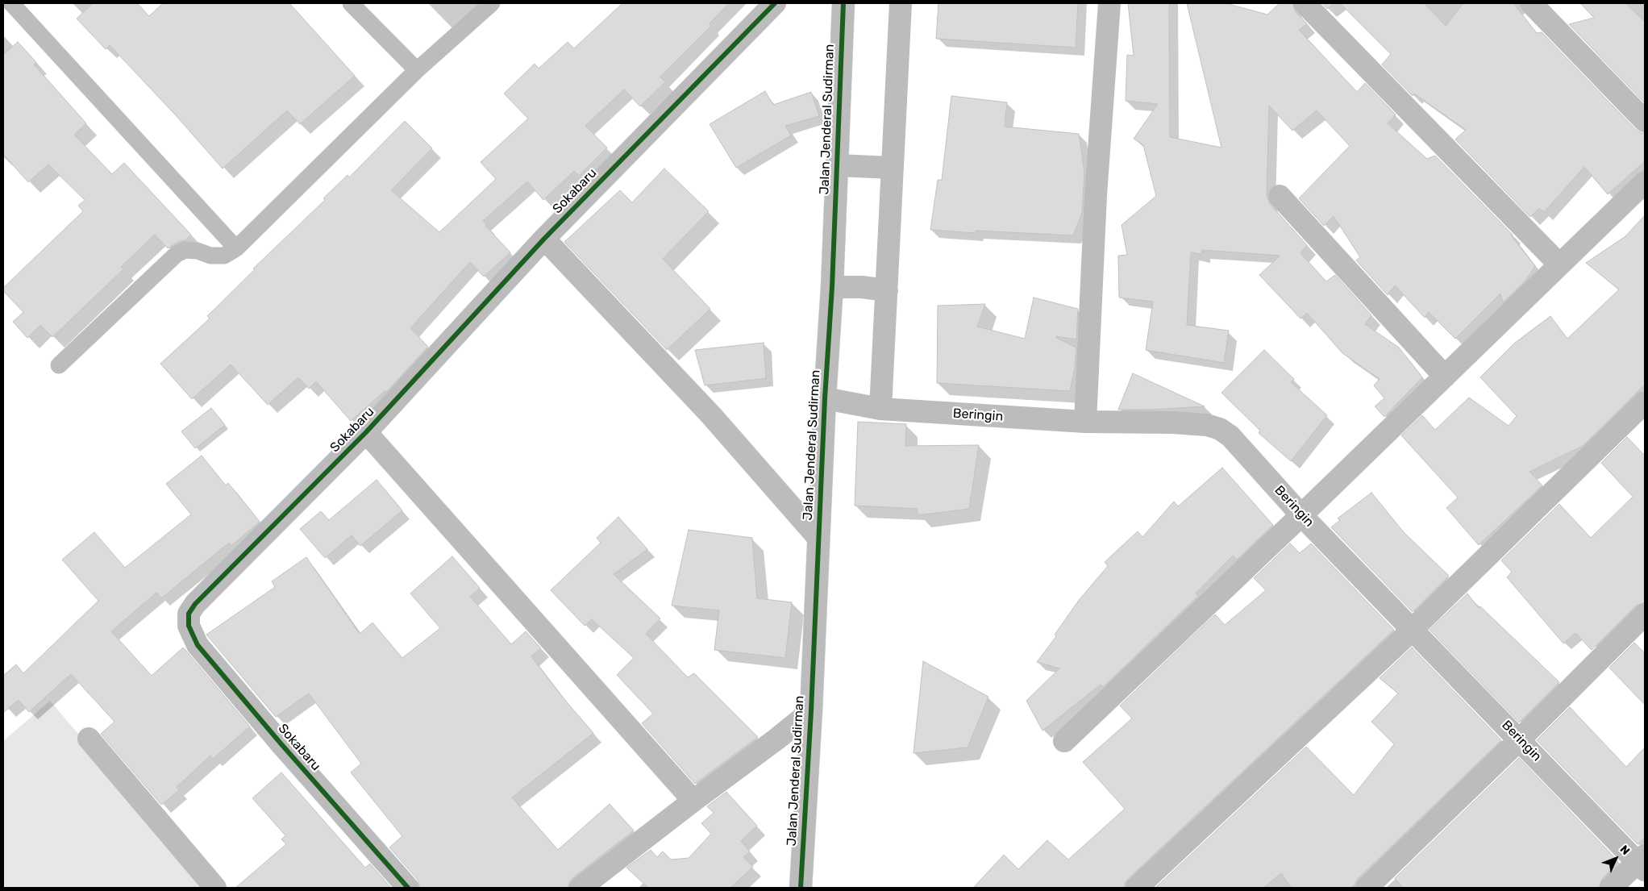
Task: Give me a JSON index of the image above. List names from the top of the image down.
{
  "streets": {
    "street": ["Jalan Jenderal Sudirman", "Sokabaru", "Beringin"]
  },
  "crossings": [
    ["Jalan Jenderal Sudirman", "Beringin"]
  ],
  "north": "top right"
}
